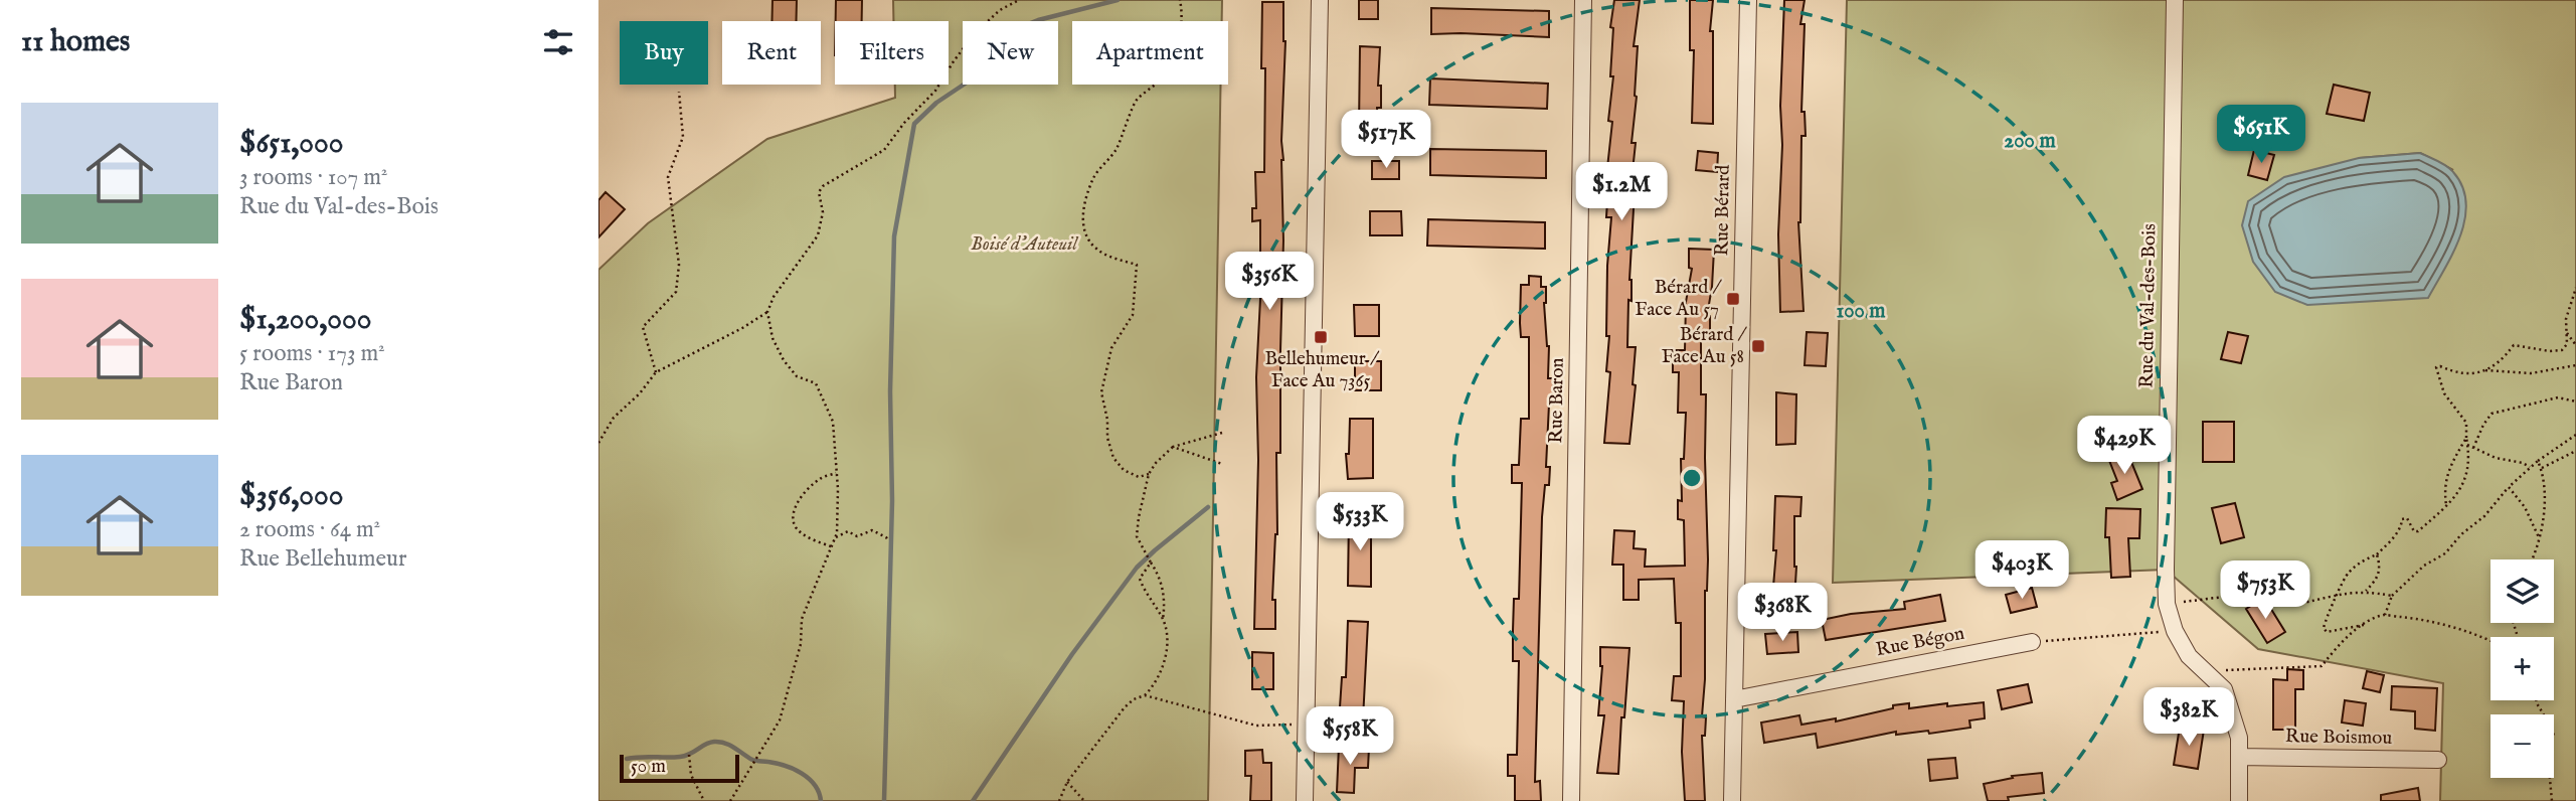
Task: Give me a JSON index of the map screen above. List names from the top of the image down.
{
  "streets": {
    "street": [
      "Rue Bérard",
      "Rue du Val-des-Bois",
      "Rue Baron",
      "Rue Bégon",
      "Rue Boismou"
    ]
  },
  "crossings": [
    ["Rue Bérard", "Rue Bégon"],
    ["Rue du Val-des-Bois", "Rue Boismou"]
  ],
  "parks": ["Boisé d'Auteuil"],
  "places": {
    "transit": ["Bérard / Face Au 57", "Bellehumeur / Face Au 7365", "Bérard / Face Au 58"]
  },
  "scale_bar": "50 m",
  "page": {
    "heading": "11 homes",
    "chip": [
      "Buy",
      "Rent",
      "Filters",
      "New",
      "Apartment"
    ],
    "list": [
      {
        "name": "$651,000",
        "note": "3 rooms · 107 m² · Rue du Val-des-Bois"
      },
      {
        "name": "$1,200,000",
        "note": "5 rooms · 173 m² · Rue Baron"
      },
      {
        "name": "$356,000",
        "note": "2 rooms · 64 m² · Rue Bellehumeur"
      }
    ],
    "price": [
      "$651K",
      "$517K",
      "$1.2M",
      "$356K",
      "$429K",
      "$533K",
      "$403K",
      "$753K",
      "$368K",
      "$382K",
      "$558K"
    ],
    "map_buttons": ["+", "−"],
    "scale": "50 m"
  },
  "rings": ["200 m", "100 m"]
}
